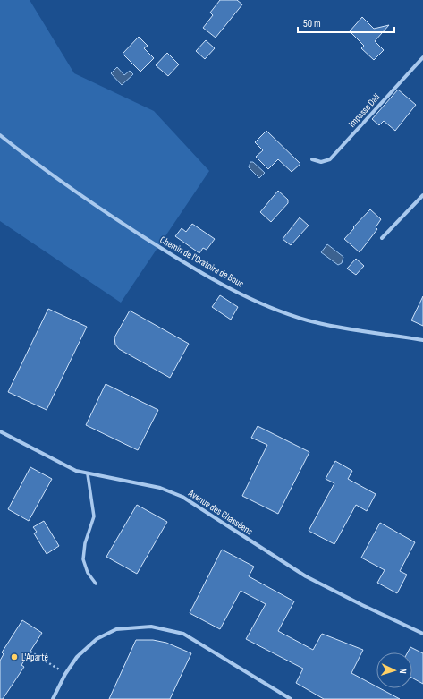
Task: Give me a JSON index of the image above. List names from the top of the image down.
{
  "streets": {
    "street": ["Impasse Dali", "Chemin de l'Oratoire de Bouc", "Avenue des Chasséens"]
  },
  "places": ["L'Aparté"],
  "scale_bar": "50 m",
  "north": "right"
}
